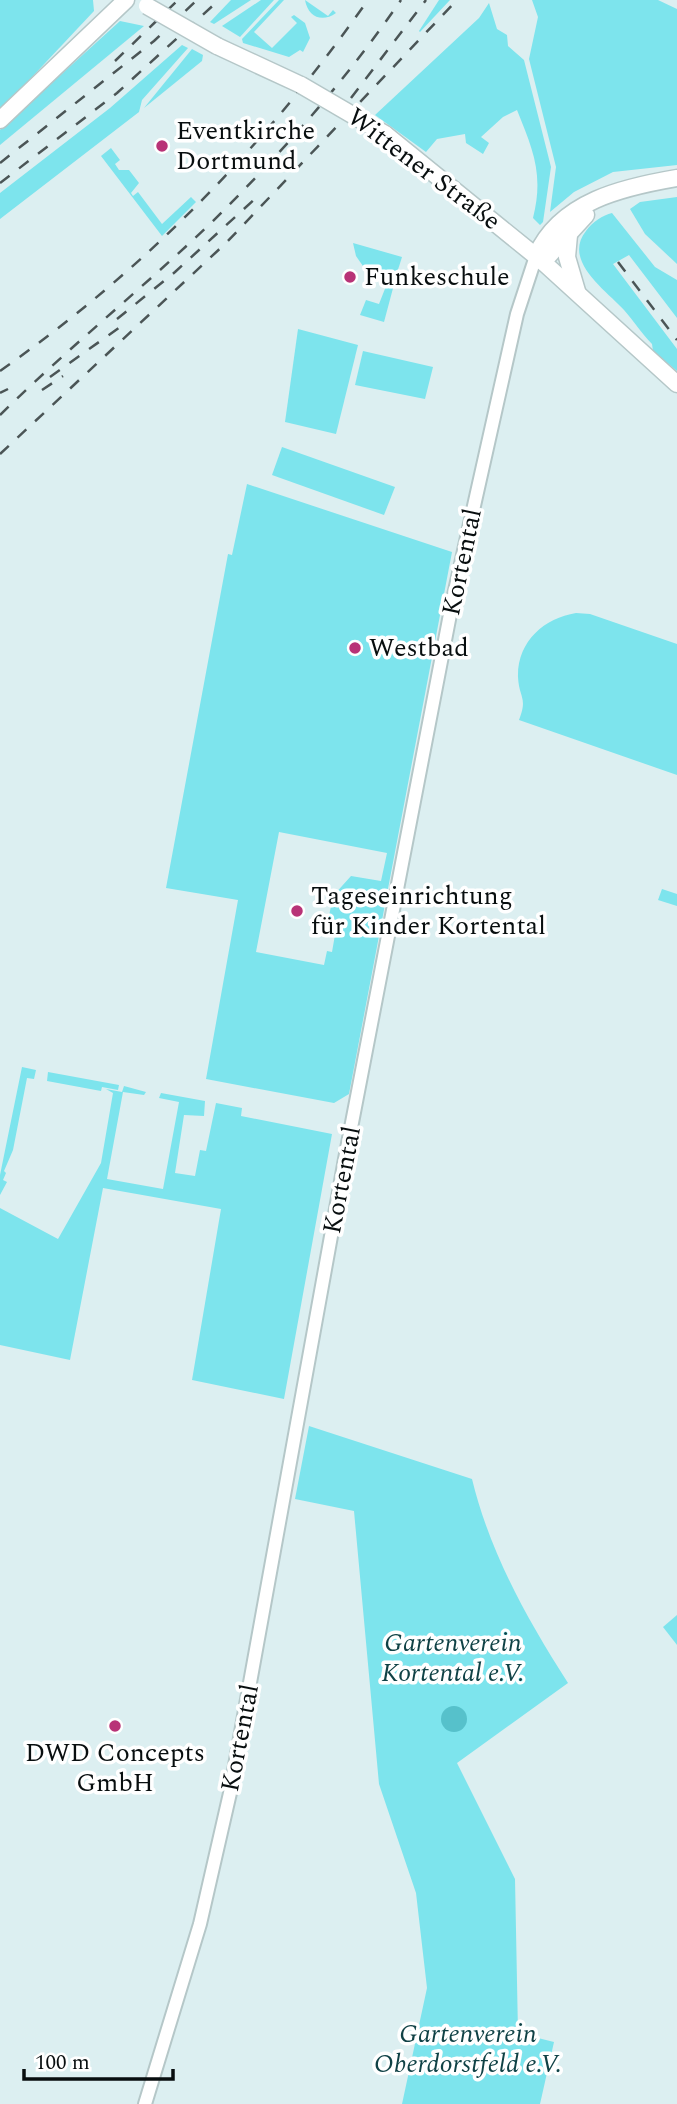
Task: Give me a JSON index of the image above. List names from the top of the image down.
{
  "streets": {
    "main road": ["Wittener Straße", "Kortental"]
  },
  "crossings": [
    ["Wittener Straße", "Kortental"]
  ],
  "parks": ["Gartenverein Kortental e.V.", "Gartenverein Oberdorstfeld e.V."],
  "places": [
    "Eventkirche Dortmund",
    "Funkeschule",
    "Westbad",
    "Tageseinrichtung für Kinder Kortental",
    "DWD Concepts GmbH"
  ],
  "scale_bar": "100 m"
}
